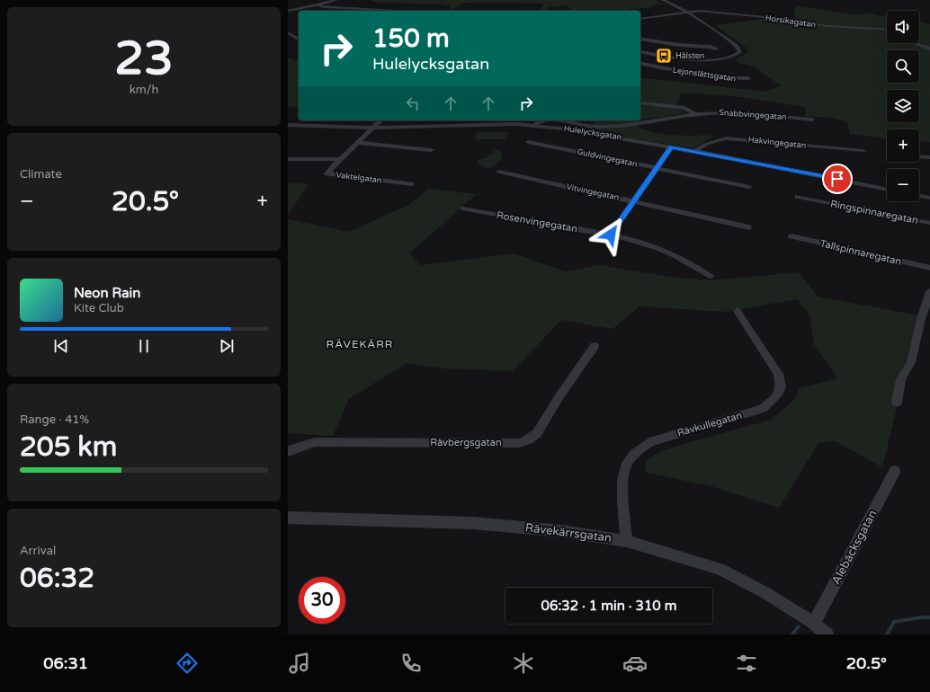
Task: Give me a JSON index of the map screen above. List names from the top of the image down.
{
  "streets": {
    "street": [
      "Horsikagatan",
      "Lejonslättsgatan",
      "Snabbvingegatan",
      "Hulelycksgatan",
      "Hakvingegatan",
      "Guldvingegatan",
      "Vaktelgatan",
      "Vitvingegatan",
      "Ringspinnaregatan",
      "Rosenvingegatan",
      "Tallspinnaregatan",
      "Rävkullegatan",
      "Rävbergsgatan",
      "Rävekärrsgatan",
      "Alebäcksgatan"
    ]
  },
  "crossings": [
    ["Horsikagatan", "Lejonslättsgatan"],
    ["Snabbvingegatan", "Hulelycksgatan"],
    ["Hulelycksgatan", "Hakvingegatan"],
    ["Hulelycksgatan", "Vaktelgatan"],
    ["Rävkullegatan", "Rävekärrsgatan"],
    ["Rävekärrsgatan", "Alebäcksgatan"]
  ],
  "districts": ["RÄVEKÄRR"],
  "places": {
    "bus stop": ["Hålsten"]
  },
  "page": {
    "tile": [
      ["23", "km/h"],
      "Climate",
      ["Range · 41%", "205 km"],
      ["Arrival", "06:32"]
    ],
    "map_buttons": ["+", "−"],
    "turn": ["150 m", "Hulelycksgatan"],
    "heat": ["−", "20.5°", "+"],
    "song": ["Neon Rain", "Kite Club"],
    "limit": "30",
    "trip": "06:32 · 1 min · 310 m",
    "tabs": ["06:31", "20.5°"]
  }
}
